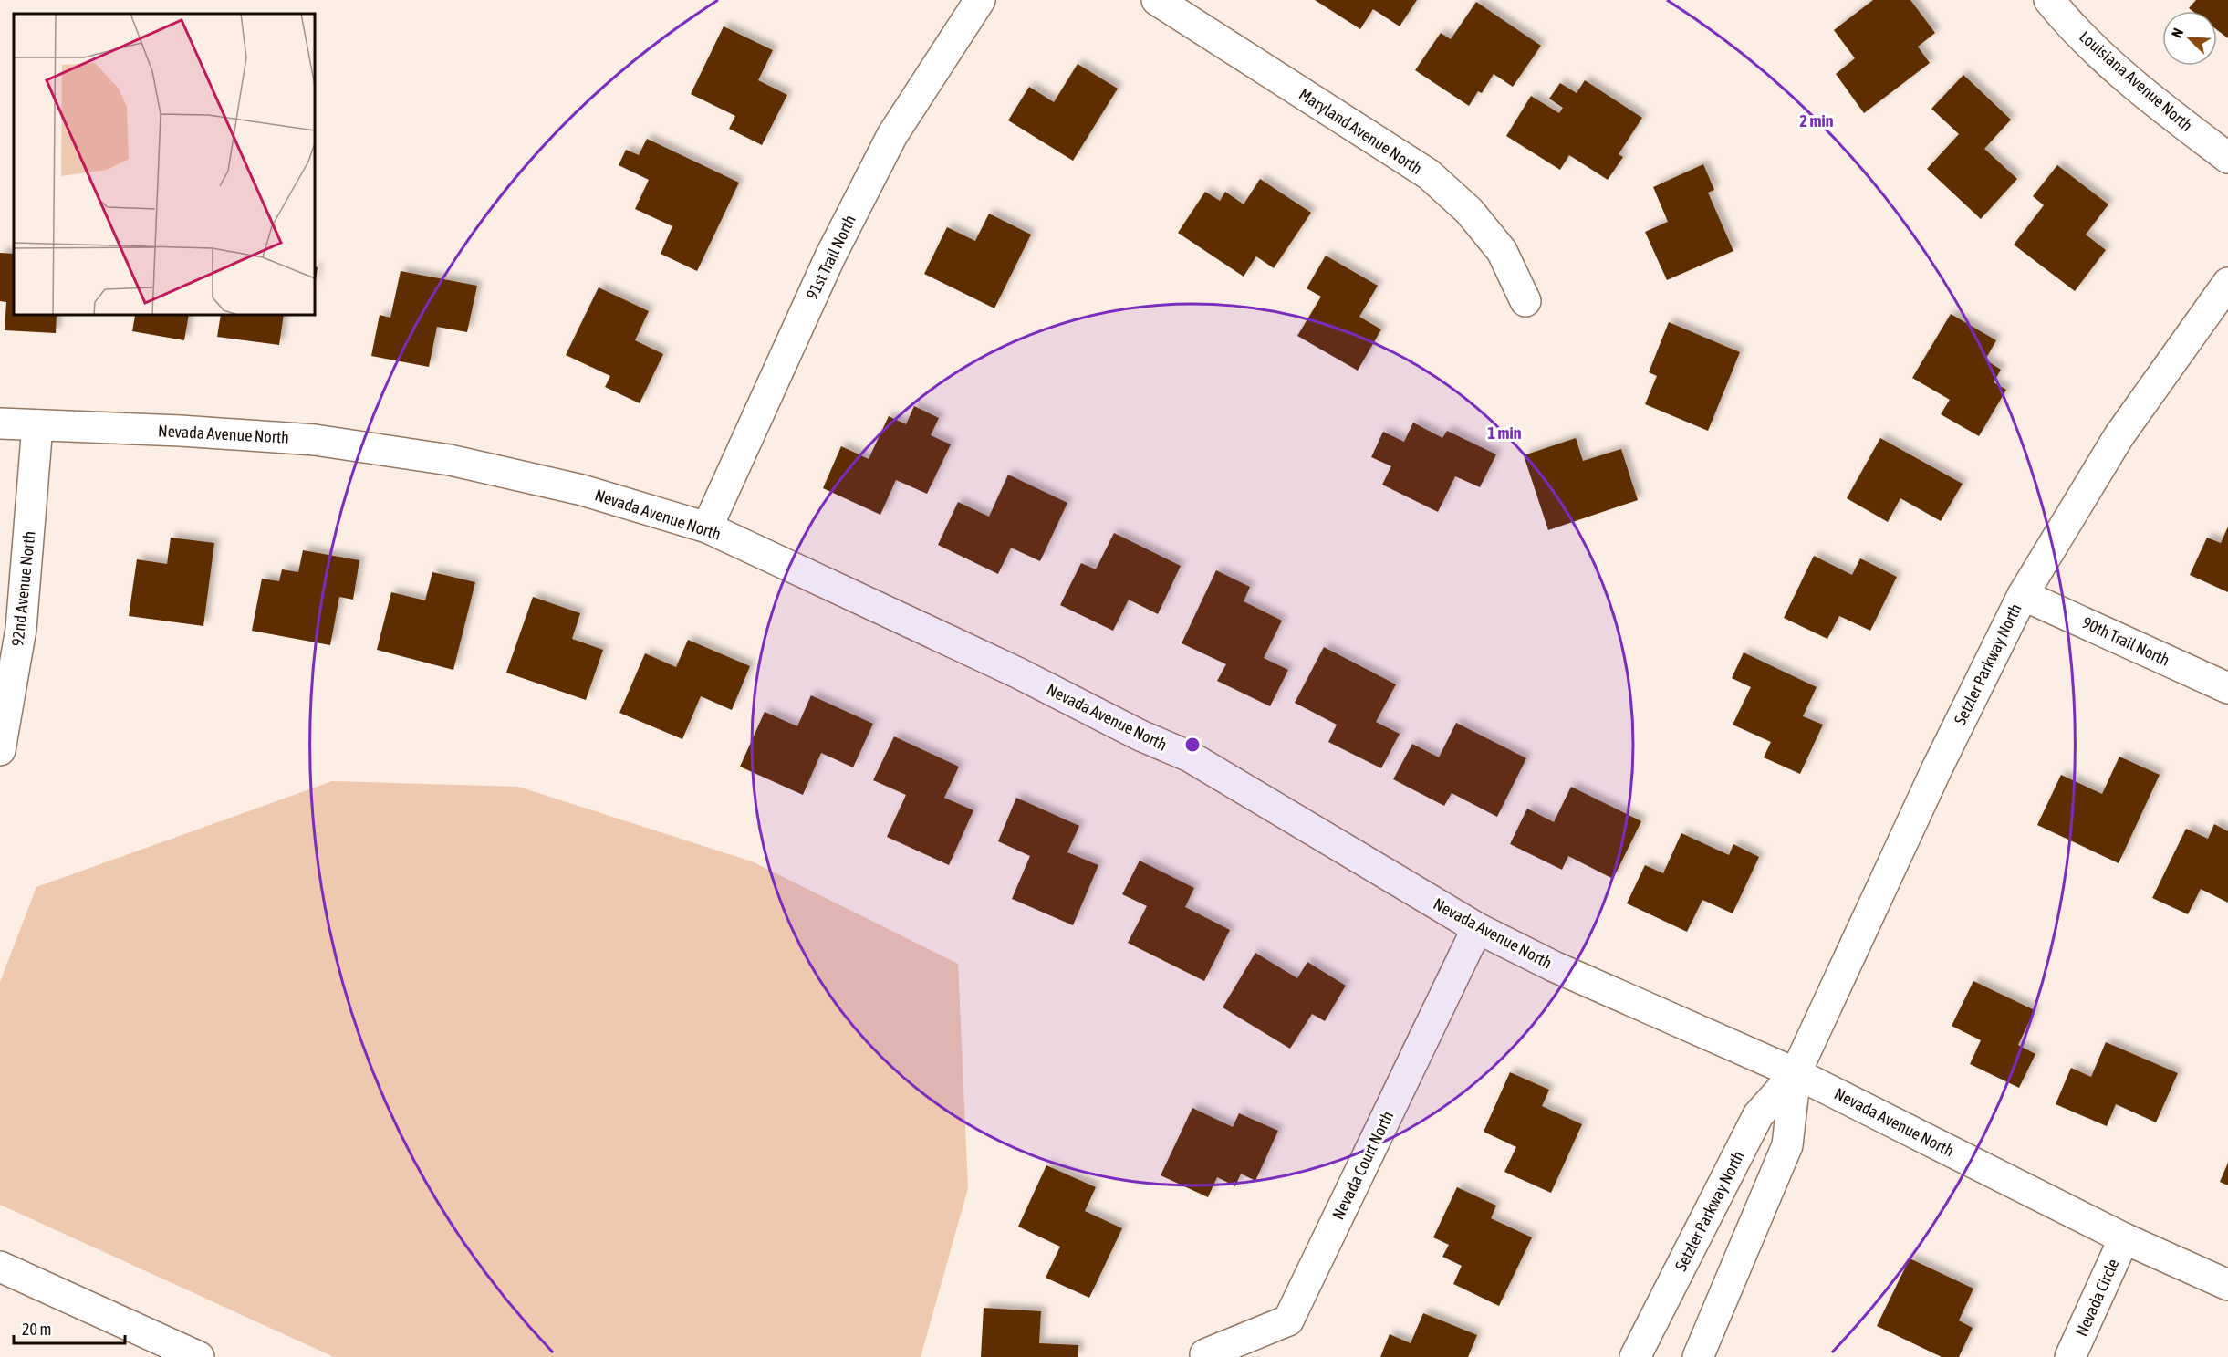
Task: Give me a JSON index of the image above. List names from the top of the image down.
{
  "streets": {
    "street": [
      "Louisiana Avenue North",
      "Maryland Avenue North",
      "91st Trail North",
      "Nevada Avenue North",
      "92nd Avenue North",
      "90th Trail North",
      "Setzler Parkway North",
      "Nevada Court North",
      "Nevada Circle"
    ]
  },
  "crossings": [
    ["91st Trail North", "Nevada Avenue North"],
    ["Nevada Avenue North", "92nd Avenue North"],
    ["Nevada Avenue North", "Setzler Parkway North"],
    ["Nevada Avenue North", "Nevada Court North"],
    ["Nevada Avenue North", "Nevada Circle"],
    ["90th Trail North", "Setzler Parkway North"]
  ],
  "scale_bar": "20 m",
  "north": "top left",
  "rings": ["2 min", "1 min"]
}
